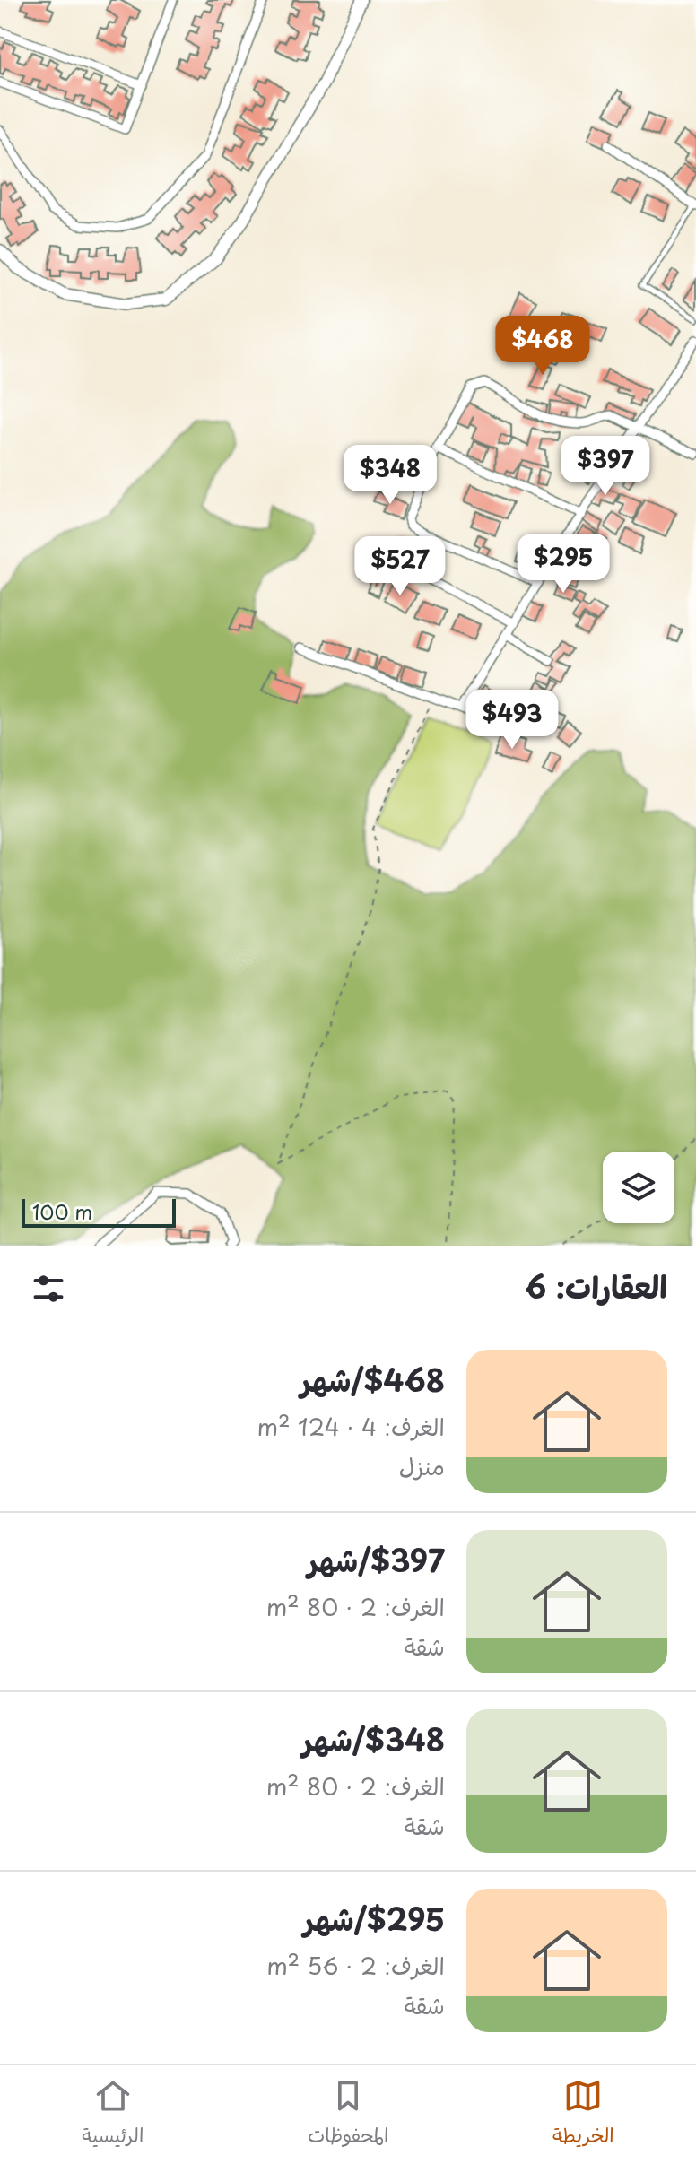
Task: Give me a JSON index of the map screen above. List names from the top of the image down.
{
  "scale_bar": "100 m",
  "page": {
    "price": [
      "$468",
      "$397",
      "$348",
      "$295",
      "$527",
      "$493"
    ],
    "scale": "100 m",
    "heading": "العقارات: 6",
    "list": [
      {
        "name": "$468/شهر",
        "note": "الغرف: 4 · 124 m² · منزل"
      },
      {
        "name": "$397/شهر",
        "note": "الغرف: 2 · 80 m² · شقة"
      },
      {
        "name": "$348/شهر",
        "note": "الغرف: 2 · 80 m² · شقة"
      },
      {
        "name": "$295/شهر",
        "note": "الغرف: 2 · 56 m² · شقة"
      }
    ],
    "tabs": ["الخريطة", "المحفوظات", "الرئيسية"]
  }
}
